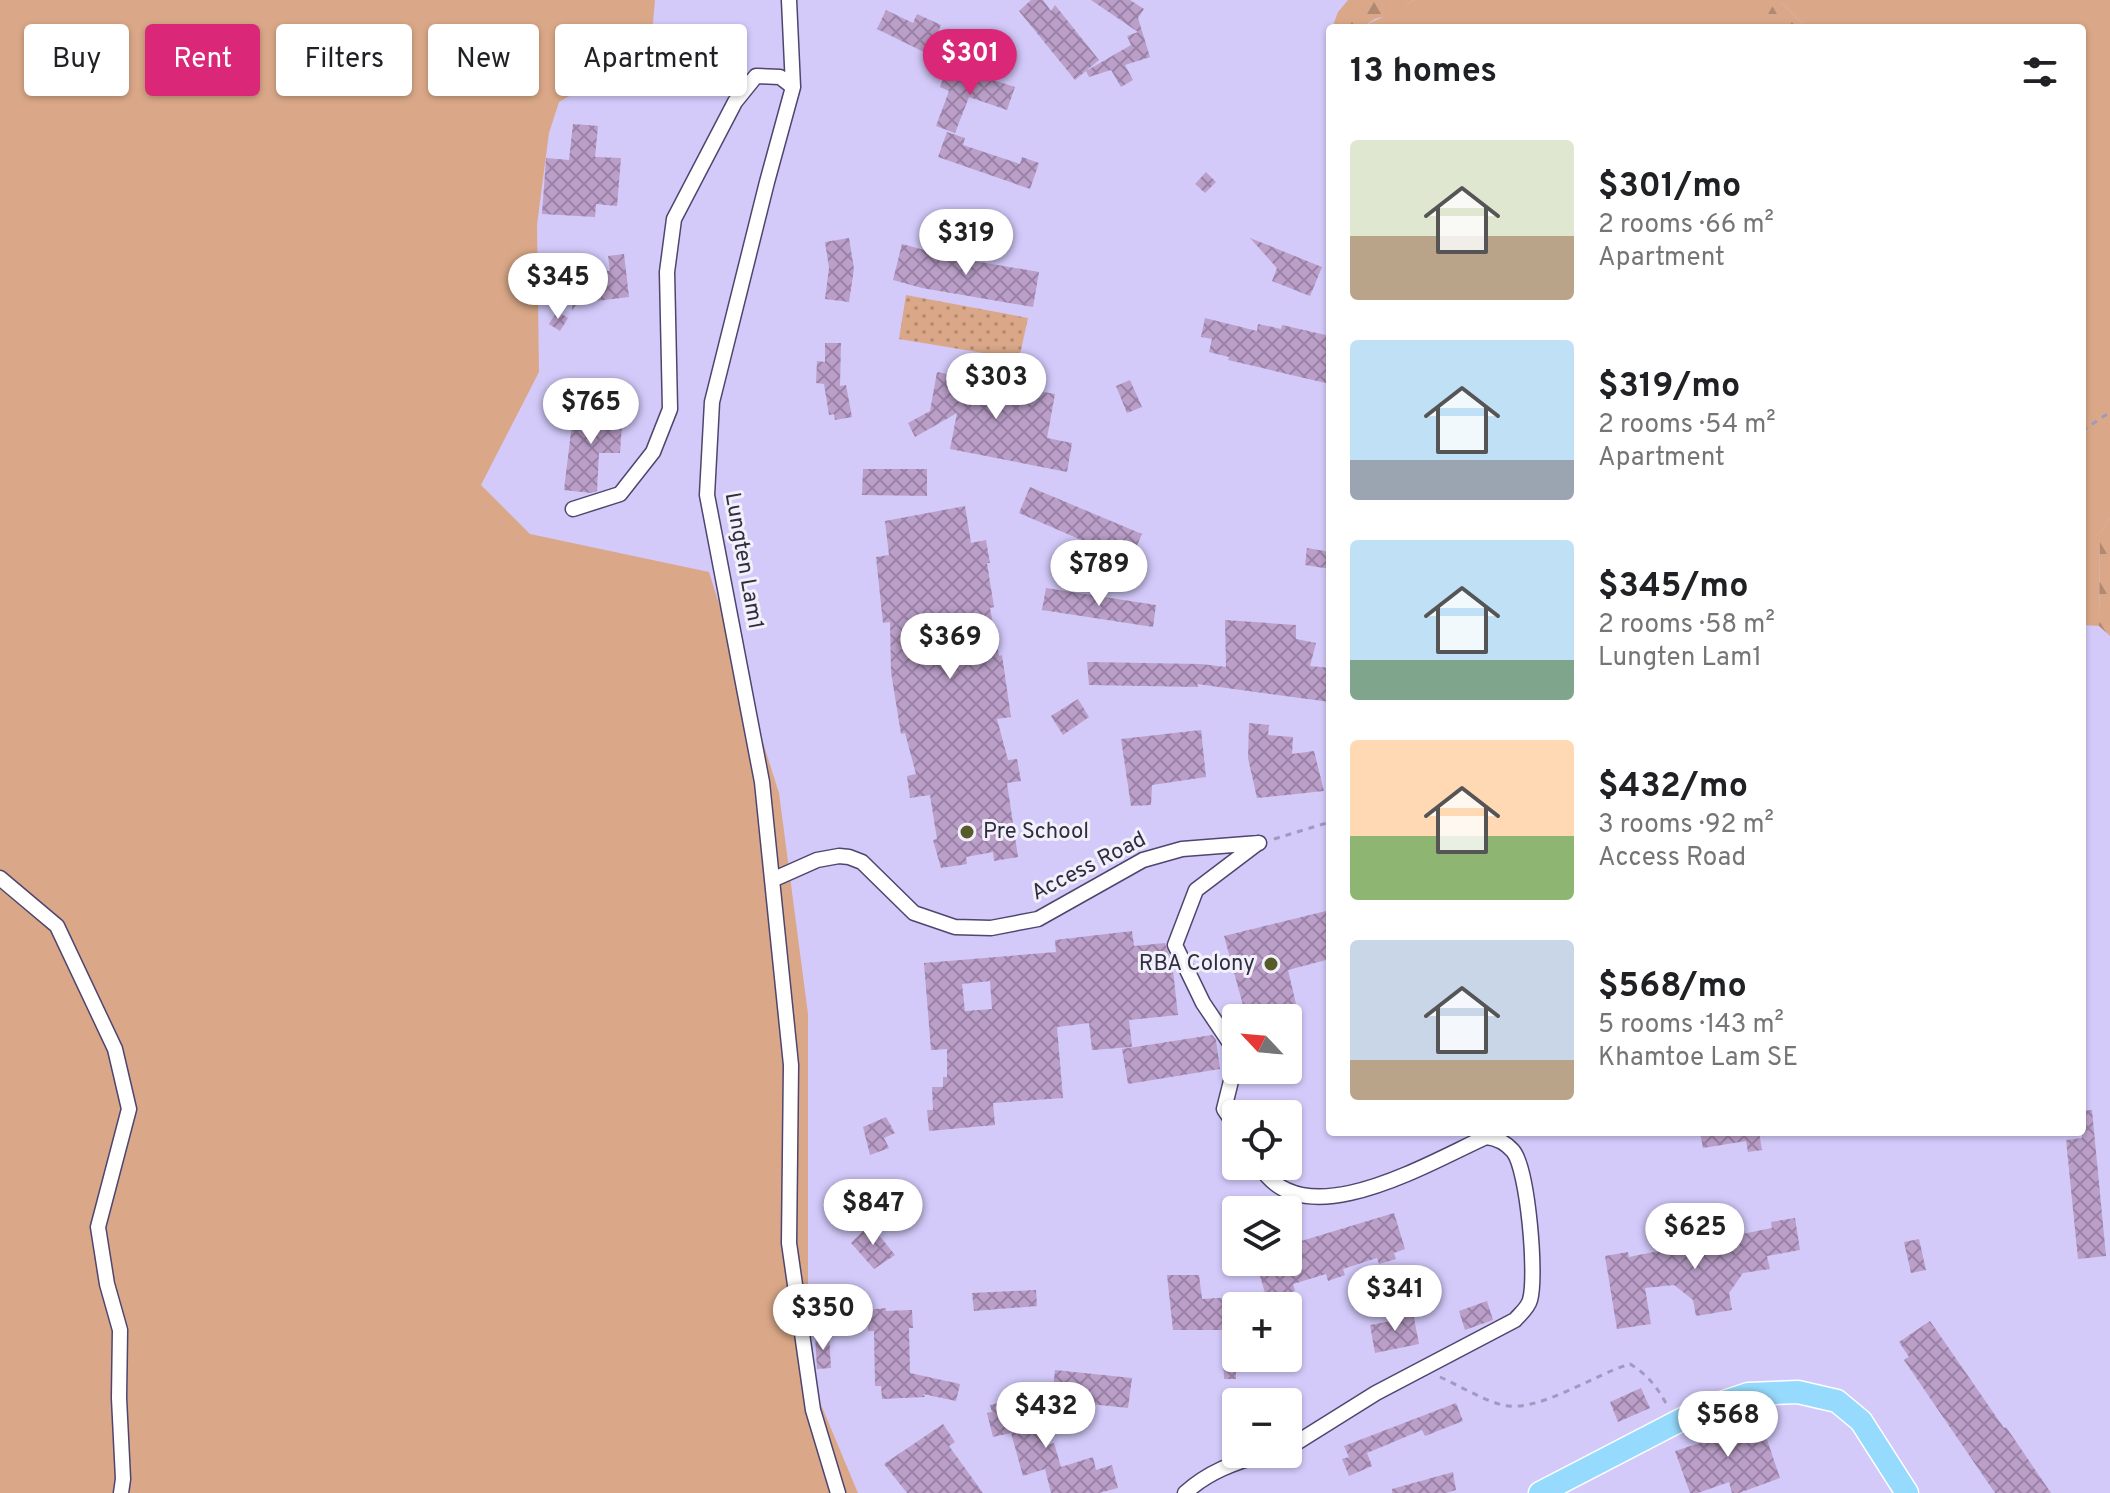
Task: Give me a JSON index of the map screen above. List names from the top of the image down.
{
  "streets": {
    "street": ["Lungten Lam1", "Access Road"]
  },
  "crossings": [
    ["Lungten Lam1", "Access Road"]
  ],
  "places": ["Pre School", "RBA Colony"],
  "north": "top left",
  "page": {
    "chip": [
      "Buy",
      "Rent",
      "Filters",
      "New",
      "Apartment"
    ],
    "heading": "13 homes",
    "price": [
      "$301",
      "$319",
      "$345",
      "$303",
      "$765",
      "$789",
      "$369",
      "$847",
      "$625",
      "$341",
      "$350",
      "$432",
      "$568"
    ],
    "list": [
      {
        "name": "$301/mo",
        "note": "2 rooms · 66 m² · Apartment"
      },
      {
        "name": "$319/mo",
        "note": "2 rooms · 54 m² · Apartment"
      },
      {
        "name": "$345/mo",
        "note": "2 rooms · 58 m² · Lungten Lam1"
      },
      {
        "name": "$432/mo",
        "note": "3 rooms · 92 m² · Access Road"
      },
      {
        "name": "$568/mo",
        "note": "5 rooms · 143 m² · Khamtoe Lam SE"
      }
    ],
    "map_buttons": ["+", "−"]
  }
}
